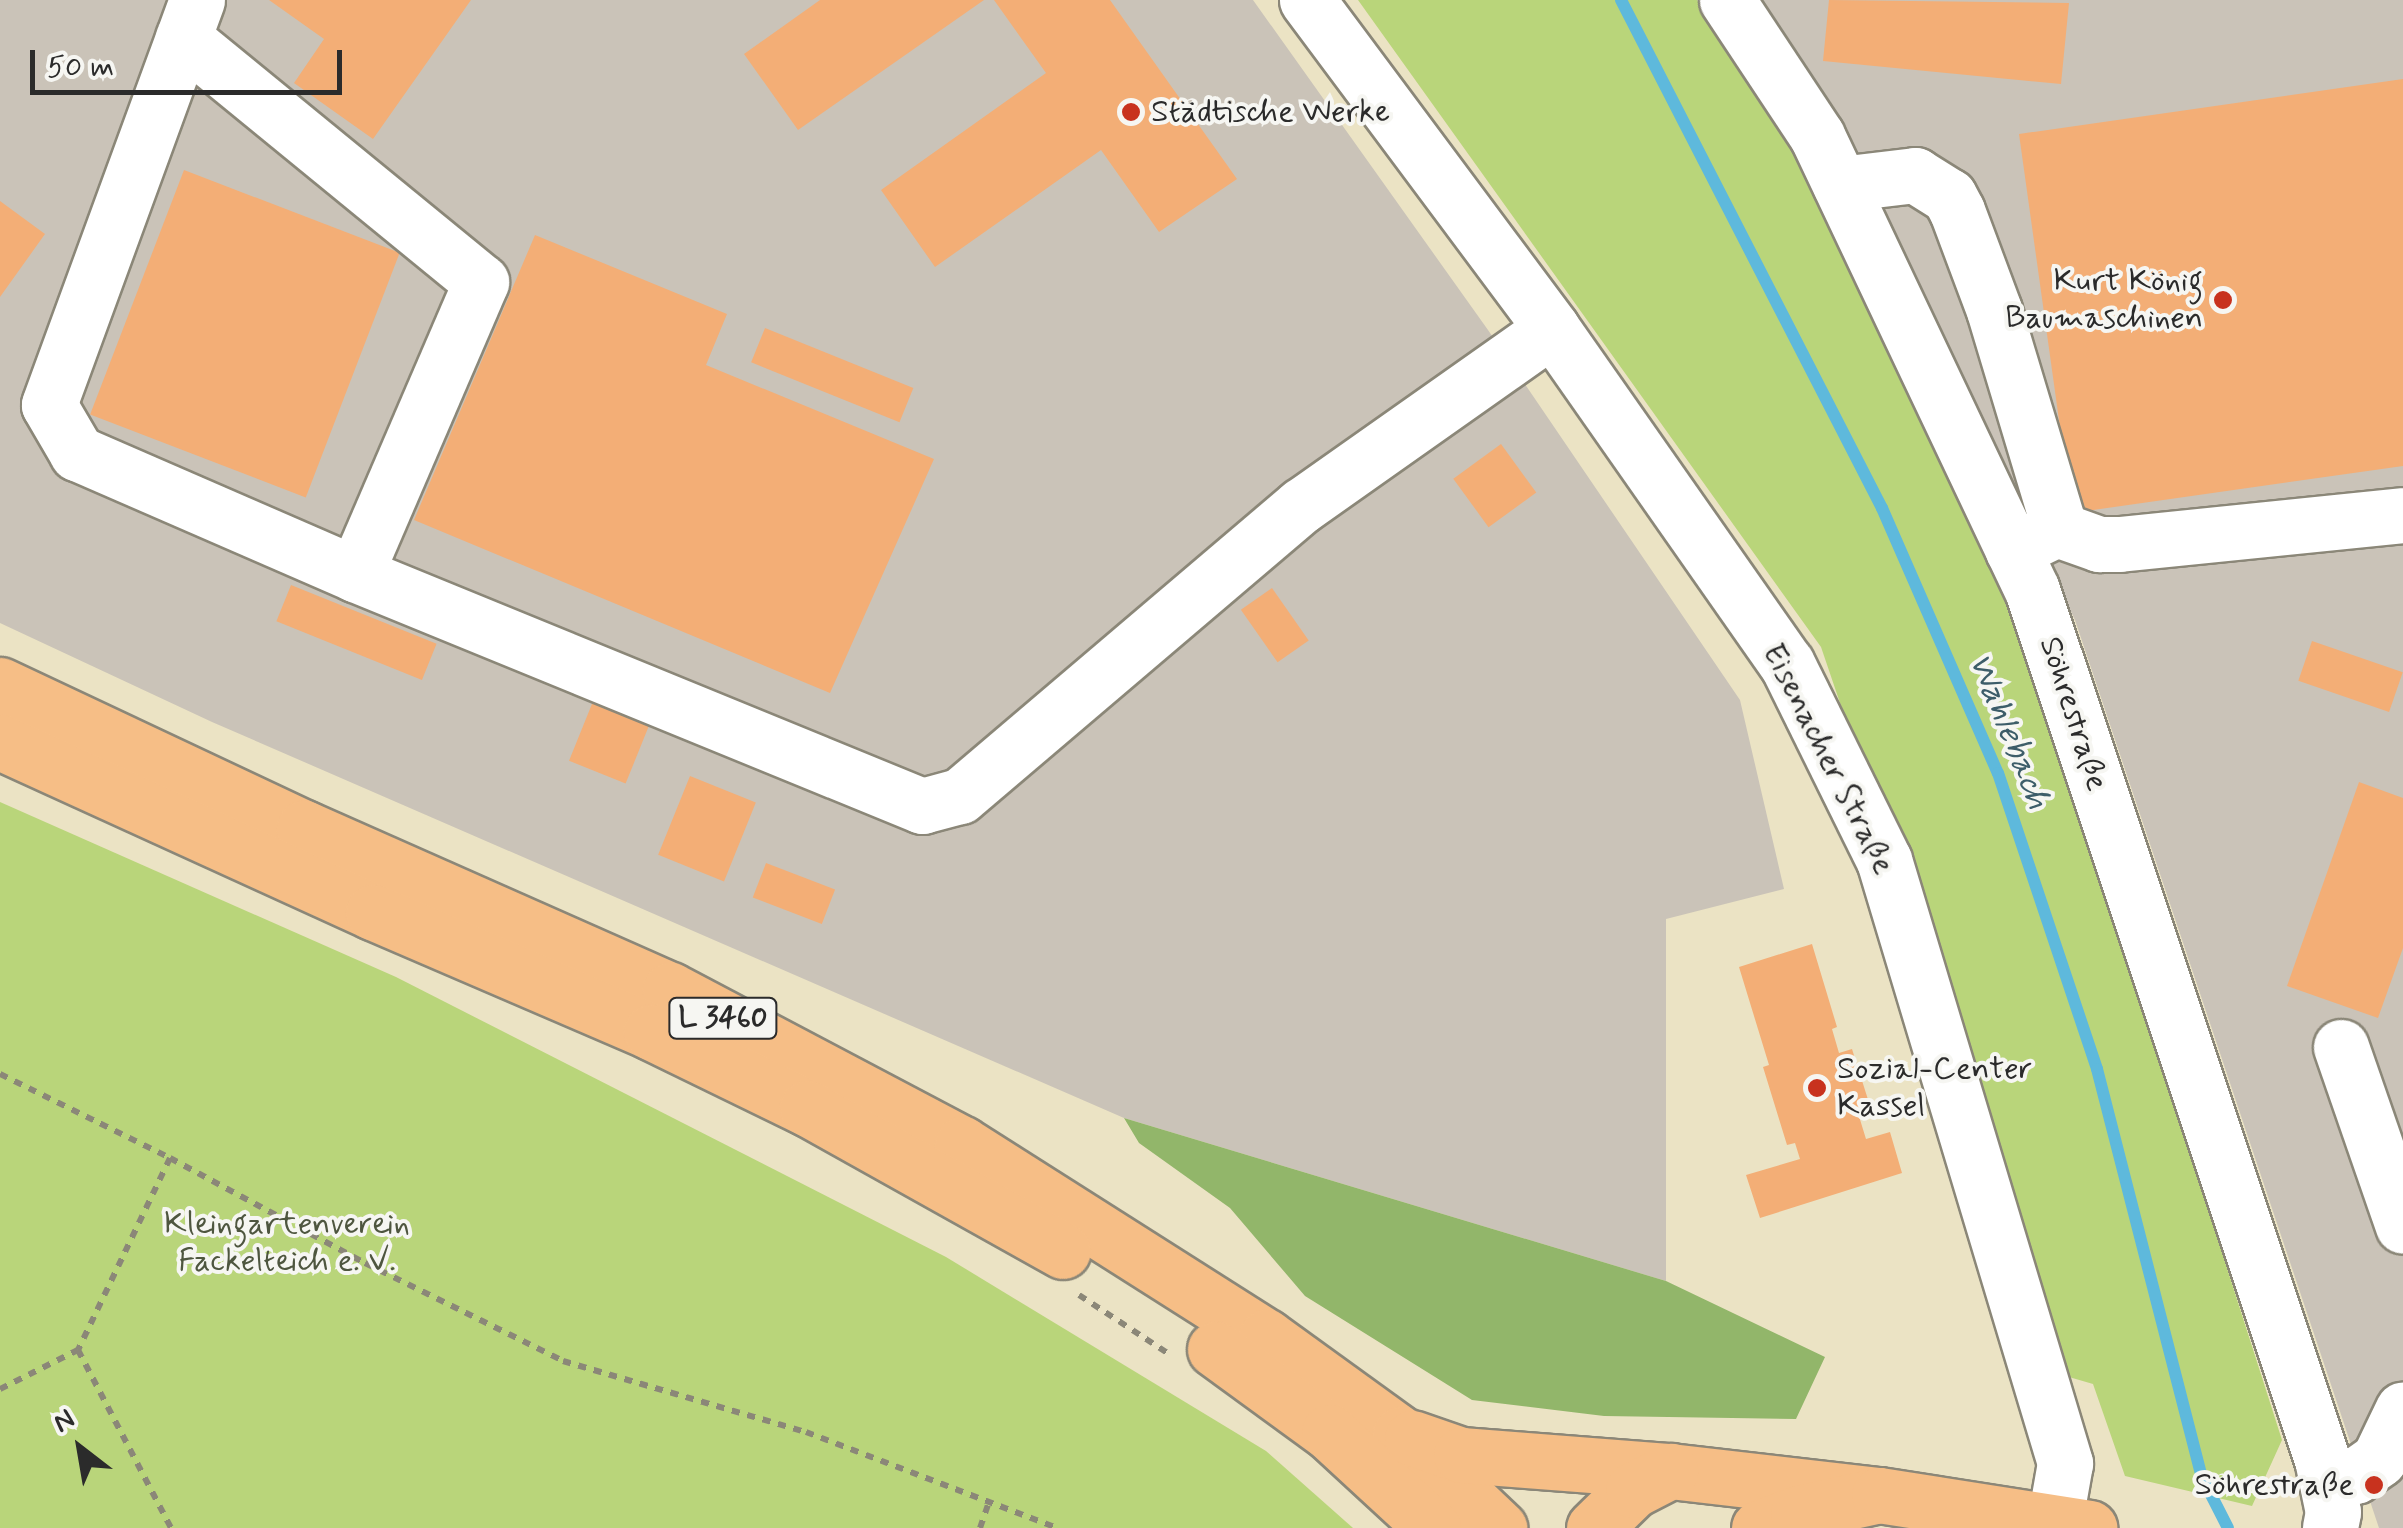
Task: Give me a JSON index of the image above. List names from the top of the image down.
{
  "streets": {
    "main road": ["L 3460"],
    "street": ["Söhrestraße", "Eisenacher Straße"]
  },
  "water": ["Wahlebach"],
  "parks": ["Kleingartenverein Fackelteich e. V."],
  "places": [
    "Städtische Werke",
    "Kurt König Baumaschinen",
    "Sozial-Center Kassel",
    "Söhrestraße"
  ],
  "scale_bar": "50 m",
  "north": "top left"
}
